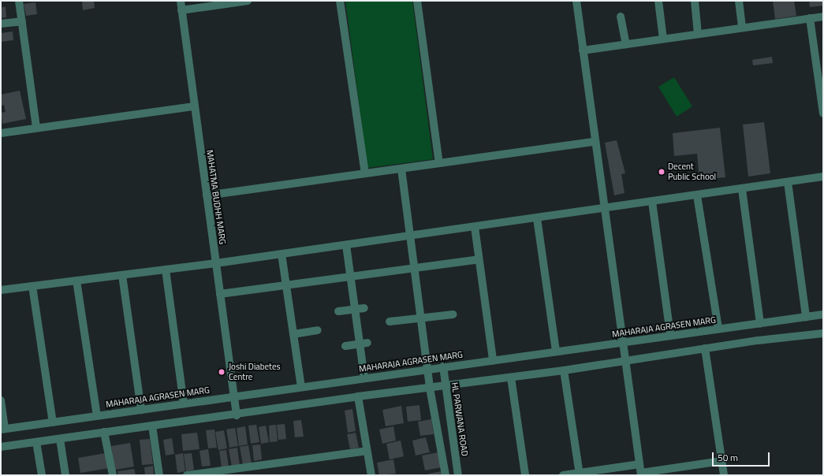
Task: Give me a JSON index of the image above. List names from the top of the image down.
{
  "streets": {
    "street": ["MAHATMA BUDHH MARG", "MAHARAJA AGRASEN MARG", "HL PARWANA ROAD"]
  },
  "crossings": [
    ["MAHATMA BUDHH MARG", "MAHARAJA AGRASEN MARG"],
    ["MAHARAJA AGRASEN MARG", "HL PARWANA ROAD"]
  ],
  "places": ["Decent Public School", "Joshi Diabetes Centre"],
  "scale_bar": "50 m"
}
